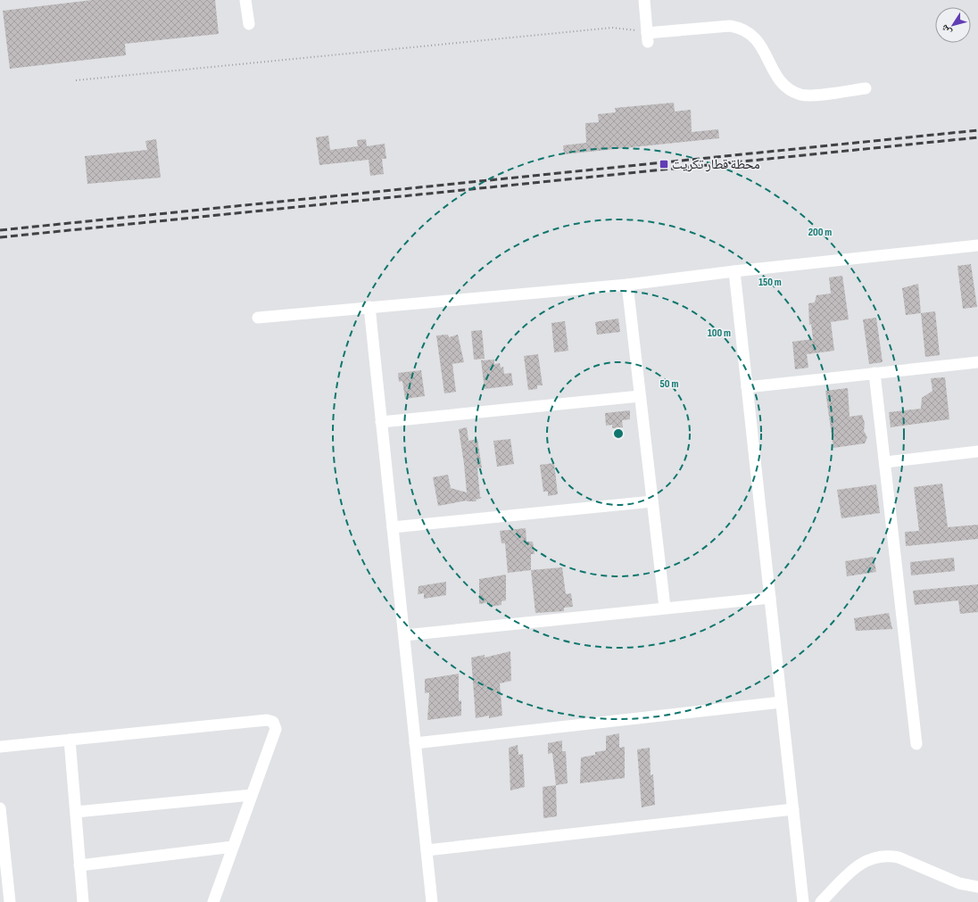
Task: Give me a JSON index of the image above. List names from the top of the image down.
{
  "places": {
    "transit": ["محطة قطار تكريت"]
  },
  "north": "bottom left",
  "rings": [
    "200 m",
    "150 m",
    "100 m",
    "50 m"
  ]
}
